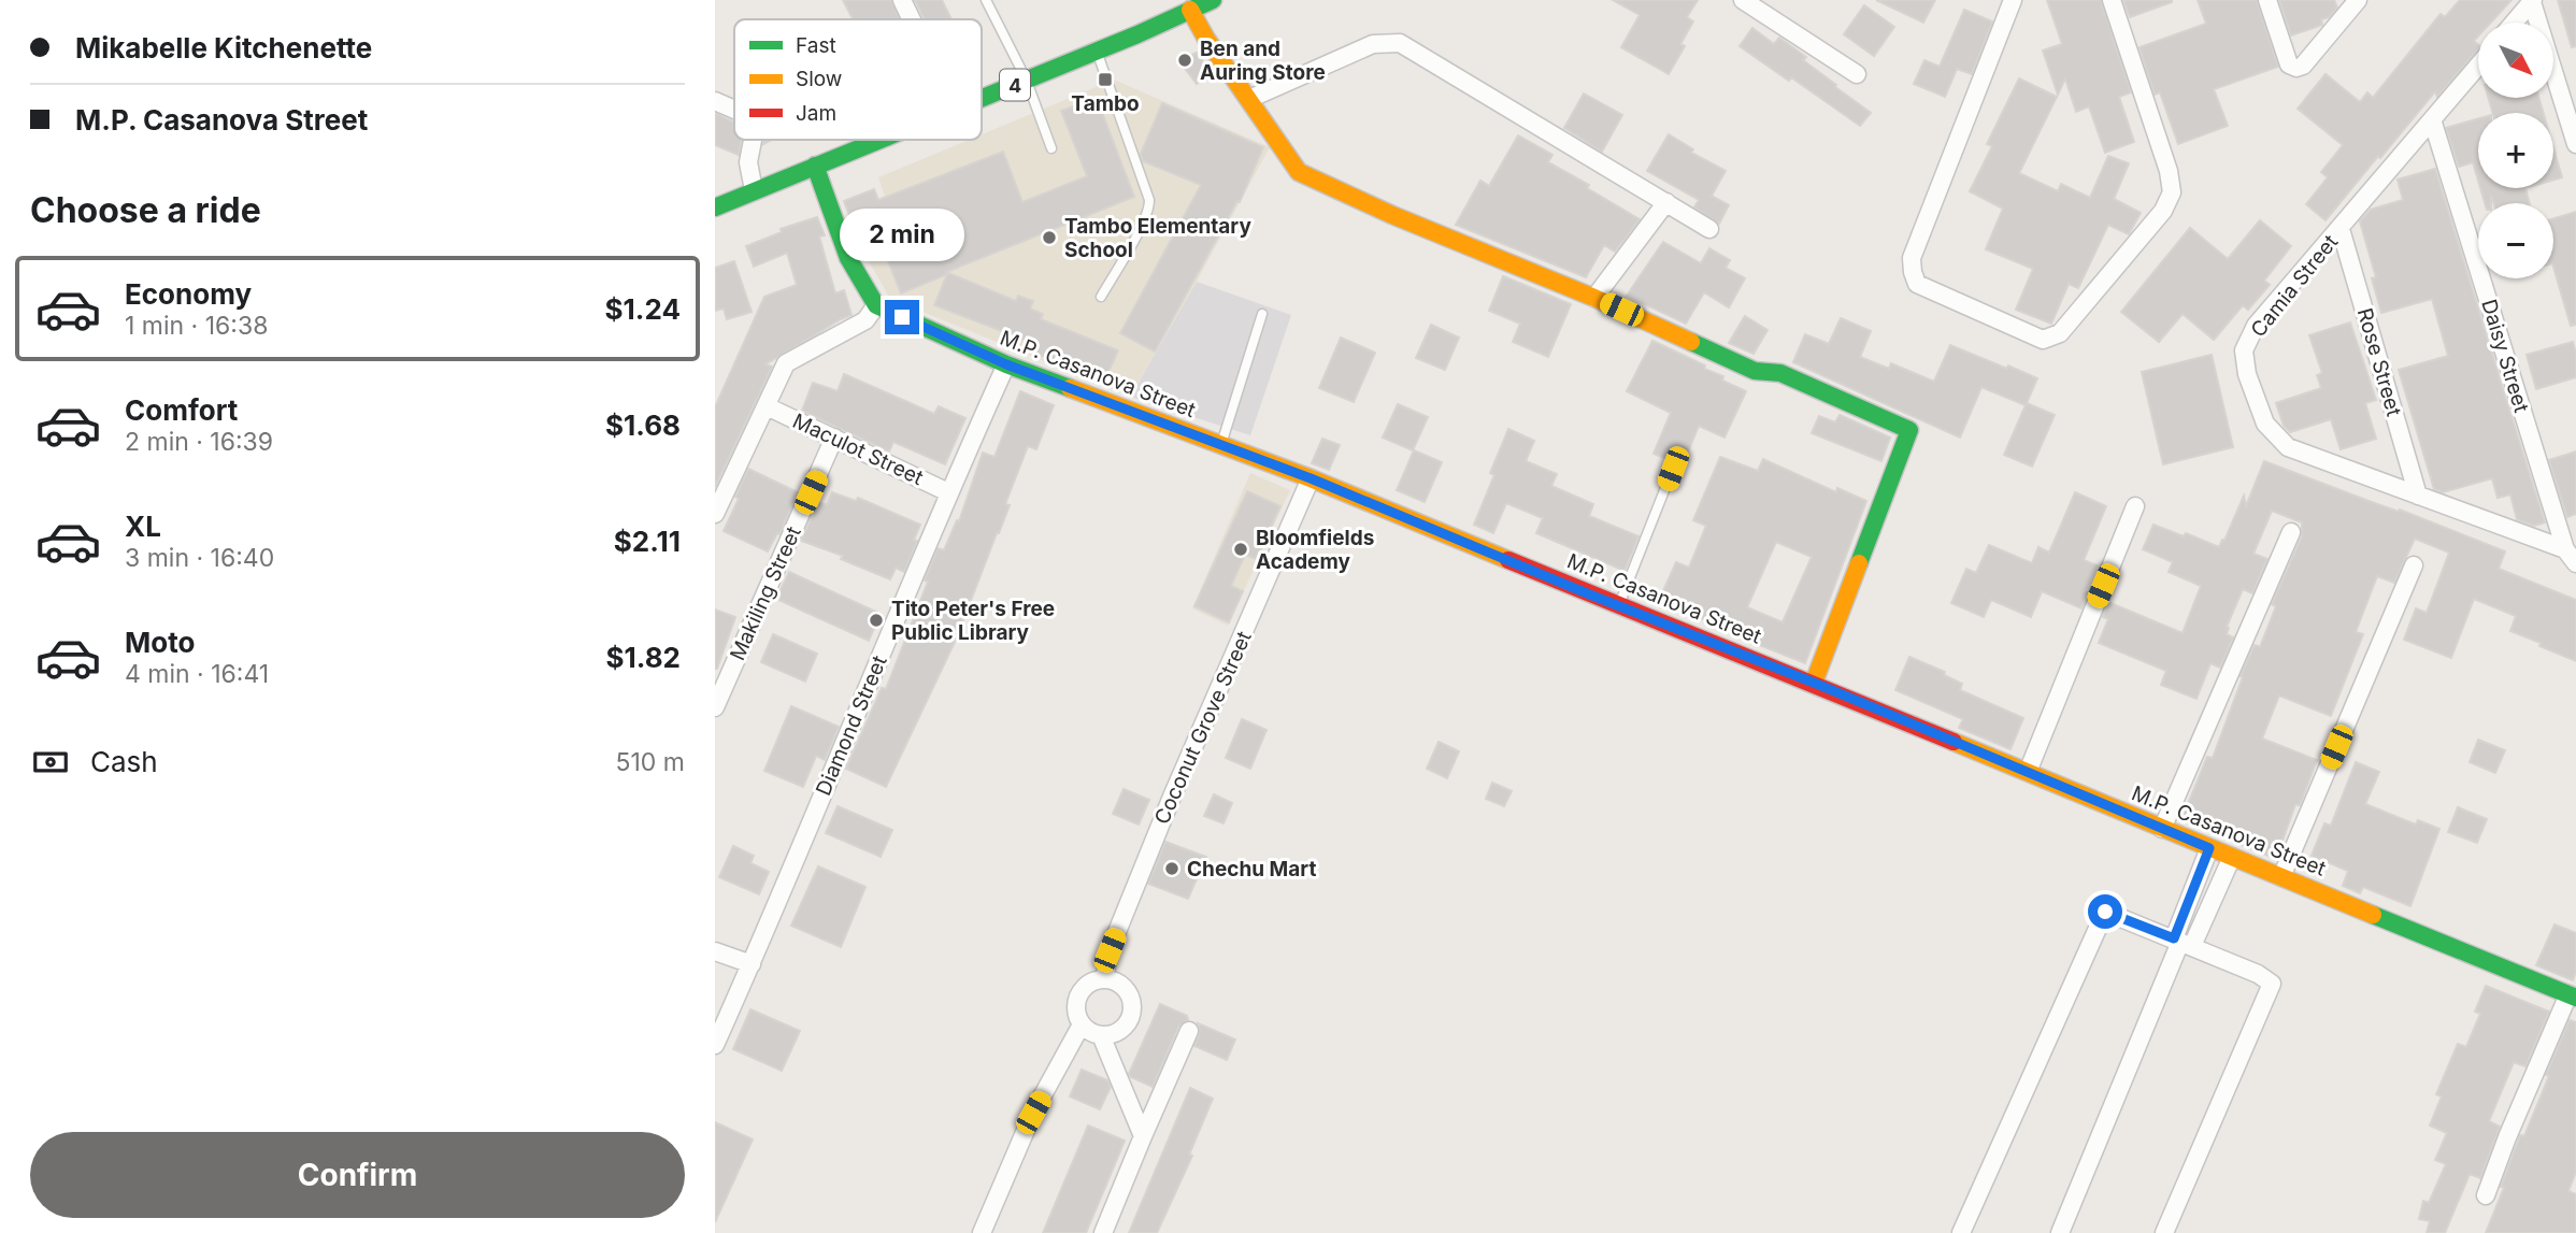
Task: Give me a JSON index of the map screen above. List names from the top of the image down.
{
  "streets": {
    "main road": ["4", "M.P. Casanova Street"],
    "street": [
      "Camia Street",
      "Daisy Street",
      "Rose Street",
      "Maculot Street",
      "Makiling Street",
      "Diamond Street",
      "Coconut Grove Street"
    ]
  },
  "crossings": [
    ["Camia Street", "Daisy Street"],
    ["Camia Street", "Rose Street"],
    ["M.P. Casanova Street", "Diamond Street"],
    ["M.P. Casanova Street", "Coconut Grove Street"],
    ["Maculot Street", "Makiling Street"],
    ["Maculot Street", "Diamond Street"]
  ],
  "places": {
    "other": [
      "Ben and Auring Store",
      "Tambo Elementary School",
      "Bloomfields Academy",
      "Tito Peter's Free Public Library",
      "Chechu Mart"
    ],
    "transit": ["Tambo"]
  },
  "legend": ["Fast", "Slow", "Jam"],
  "north": "bottom right",
  "page": {
    "banner": ["Mikabelle Kitchenette", "M.P. Casanova Street"],
    "map_buttons": ["+", "−"],
    "heading": "Choose a ride",
    "bubble": "2 min",
    "list": [
      {
        "name": "Economy",
        "note": "1 min · 16:38",
        "value": "$1.24"
      },
      {
        "name": "Comfort",
        "note": "2 min · 16:39",
        "value": "$1.68"
      },
      {
        "name": "XL",
        "note": "3 min · 16:40",
        "value": "$2.11"
      },
      {
        "name": "Moto",
        "note": "4 min · 16:41",
        "value": "$1.82"
      }
    ],
    "pay": ["Cash", "510 m"],
    "buttons": "Confirm"
  }
}
